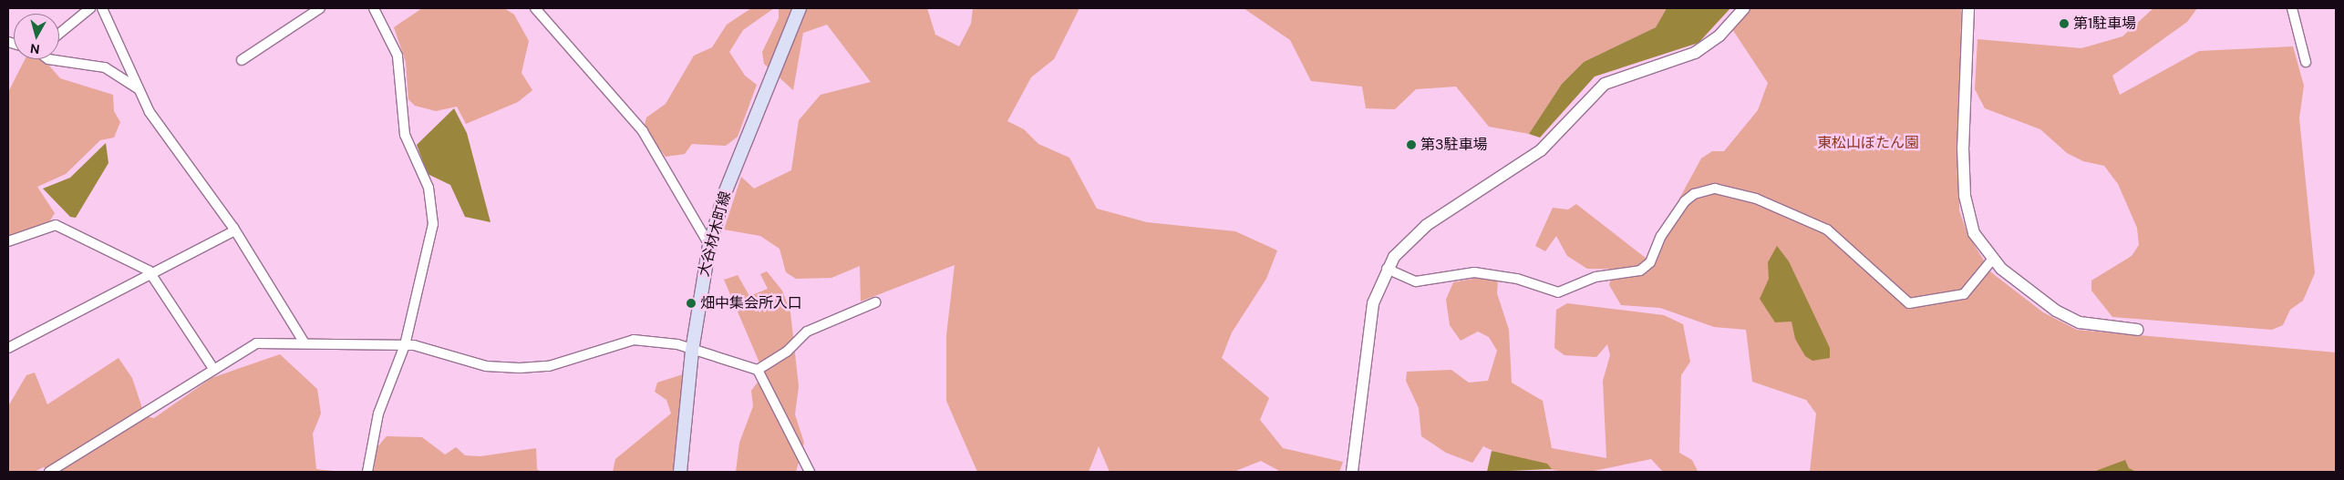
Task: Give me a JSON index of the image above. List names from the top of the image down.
{
  "streets": {
    "main road": ["大谷材木町線"]
  },
  "parks": ["東松山ぼたん園"],
  "places": ["第1駐車場", "第3駐車場", "畑中集会所入口"],
  "north": "bottom"
}
